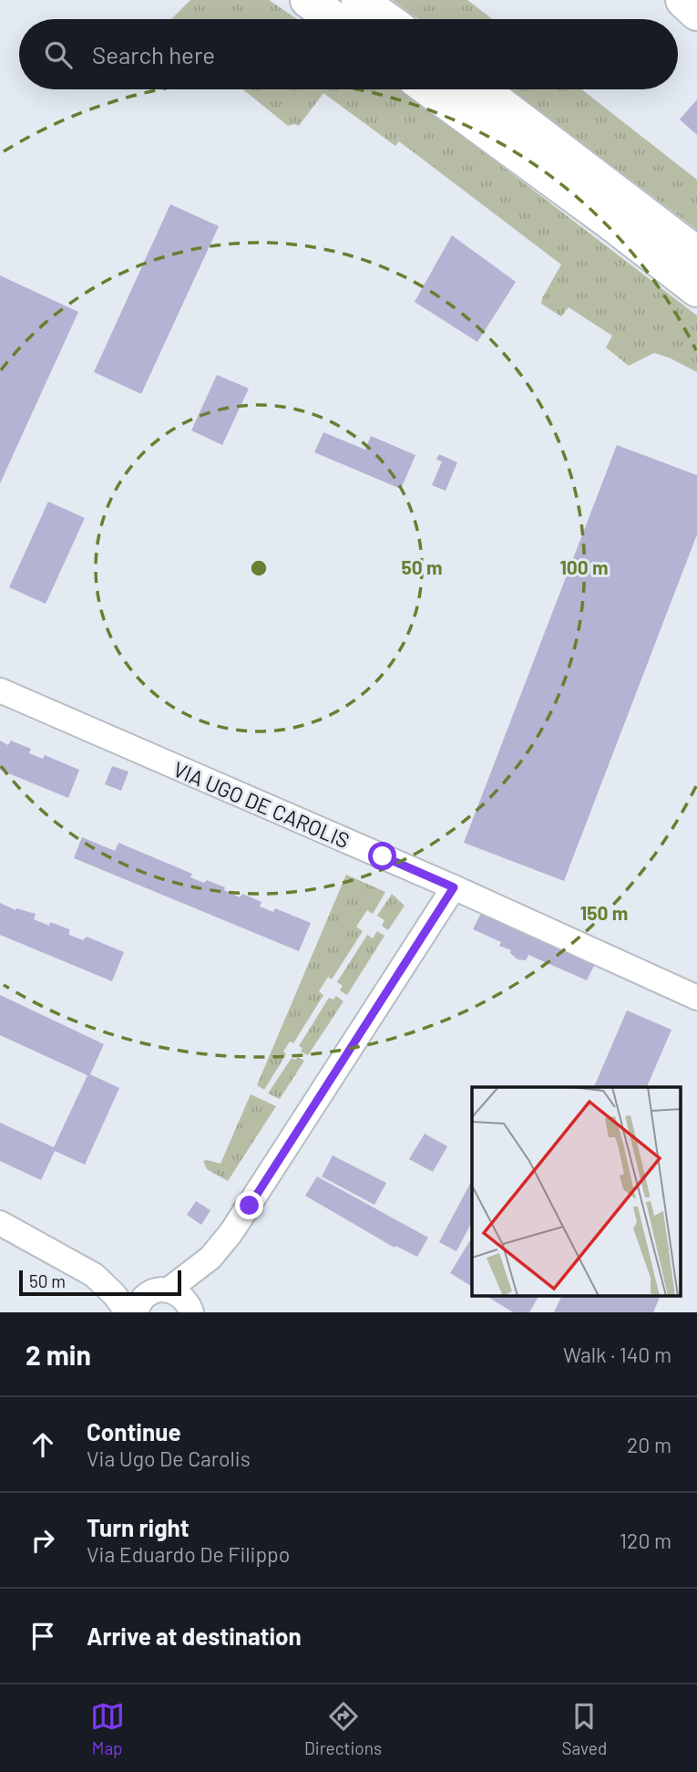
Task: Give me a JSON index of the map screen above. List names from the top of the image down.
{
  "streets": {
    "street": ["VIA UGO DE CAROLIS"]
  },
  "scale_bar": "50 m",
  "page": {
    "search": "Search here",
    "scale": "50 m",
    "heading": ["2 min", "Walk · 140 m"],
    "list": [
      ["Continue", "Via Ugo De Carolis", "20 m"],
      ["Turn right", "Via Eduardo De Filippo", "120 m"],
      "Arrive at destination"
    ],
    "nav": ["Map", "Directions", "Saved"]
  },
  "rings": ["50 m", "100 m", "150 m"]
}
